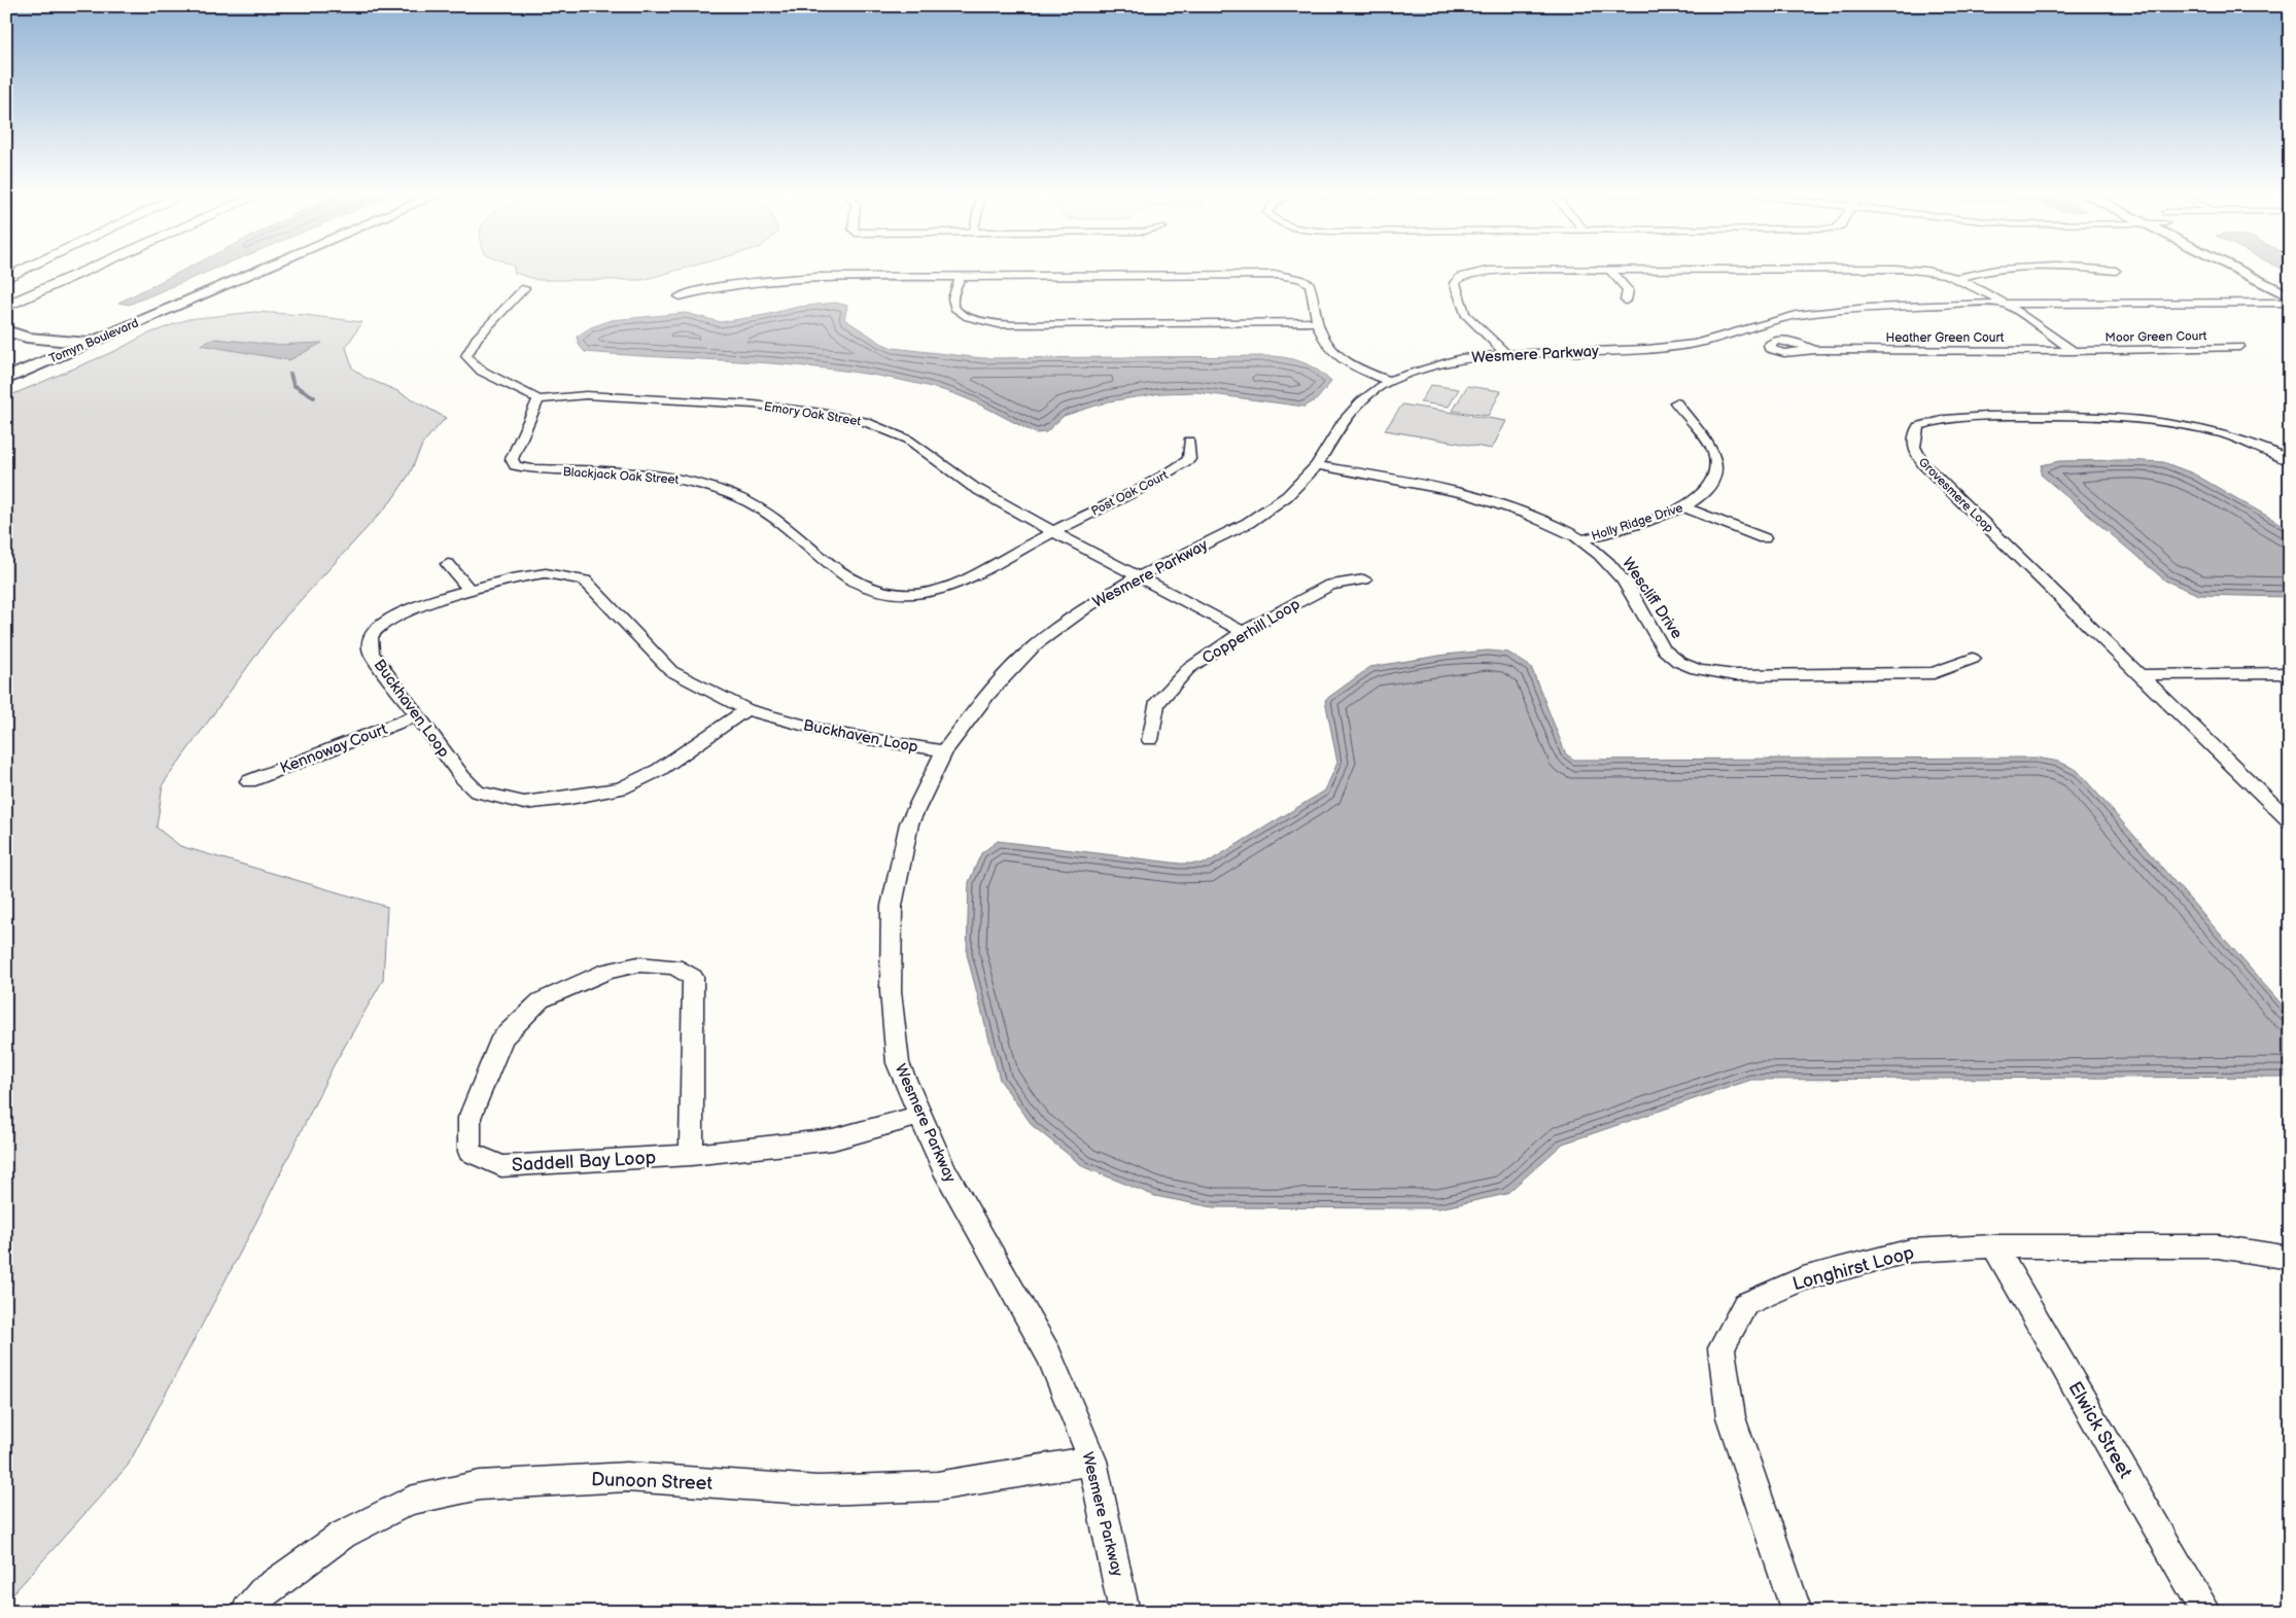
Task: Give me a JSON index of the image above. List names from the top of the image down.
{
  "streets": {
    "street": [
      "Moor Green Court",
      "Heather Green Court",
      "Tomyn Boulevard",
      "Wesmere Parkway",
      "Emory Oak Street",
      "Blackjack Oak Street",
      "Post Oak Court",
      "Grovesmere Loop",
      "Holly Ridge Drive",
      "Wescliff Drive",
      "Copperhill Loop",
      "Buckhaven Loop",
      "Kennoway Court",
      "Saddell Bay Loop",
      "Longhirst Loop",
      "Elwick Street",
      "Dunoon Street"
    ]
  },
  "crossings": [
    ["Moor Green Court", "Heather Green Court"],
    ["Wesmere Parkway", "Emory Oak Street"],
    ["Wesmere Parkway", "Wescliff Drive"],
    ["Wesmere Parkway", "Buckhaven Loop"],
    ["Wesmere Parkway", "Saddell Bay Loop"],
    ["Wesmere Parkway", "Dunoon Street"],
    ["Emory Oak Street", "Blackjack Oak Street"],
    ["Emory Oak Street", "Post Oak Court"],
    ["Emory Oak Street", "Copperhill Loop"],
    ["Blackjack Oak Street", "Post Oak Court"],
    ["Holly Ridge Drive", "Wescliff Drive"],
    ["Buckhaven Loop", "Kennoway Court"],
    ["Longhirst Loop", "Elwick Street"]
  ]
}
